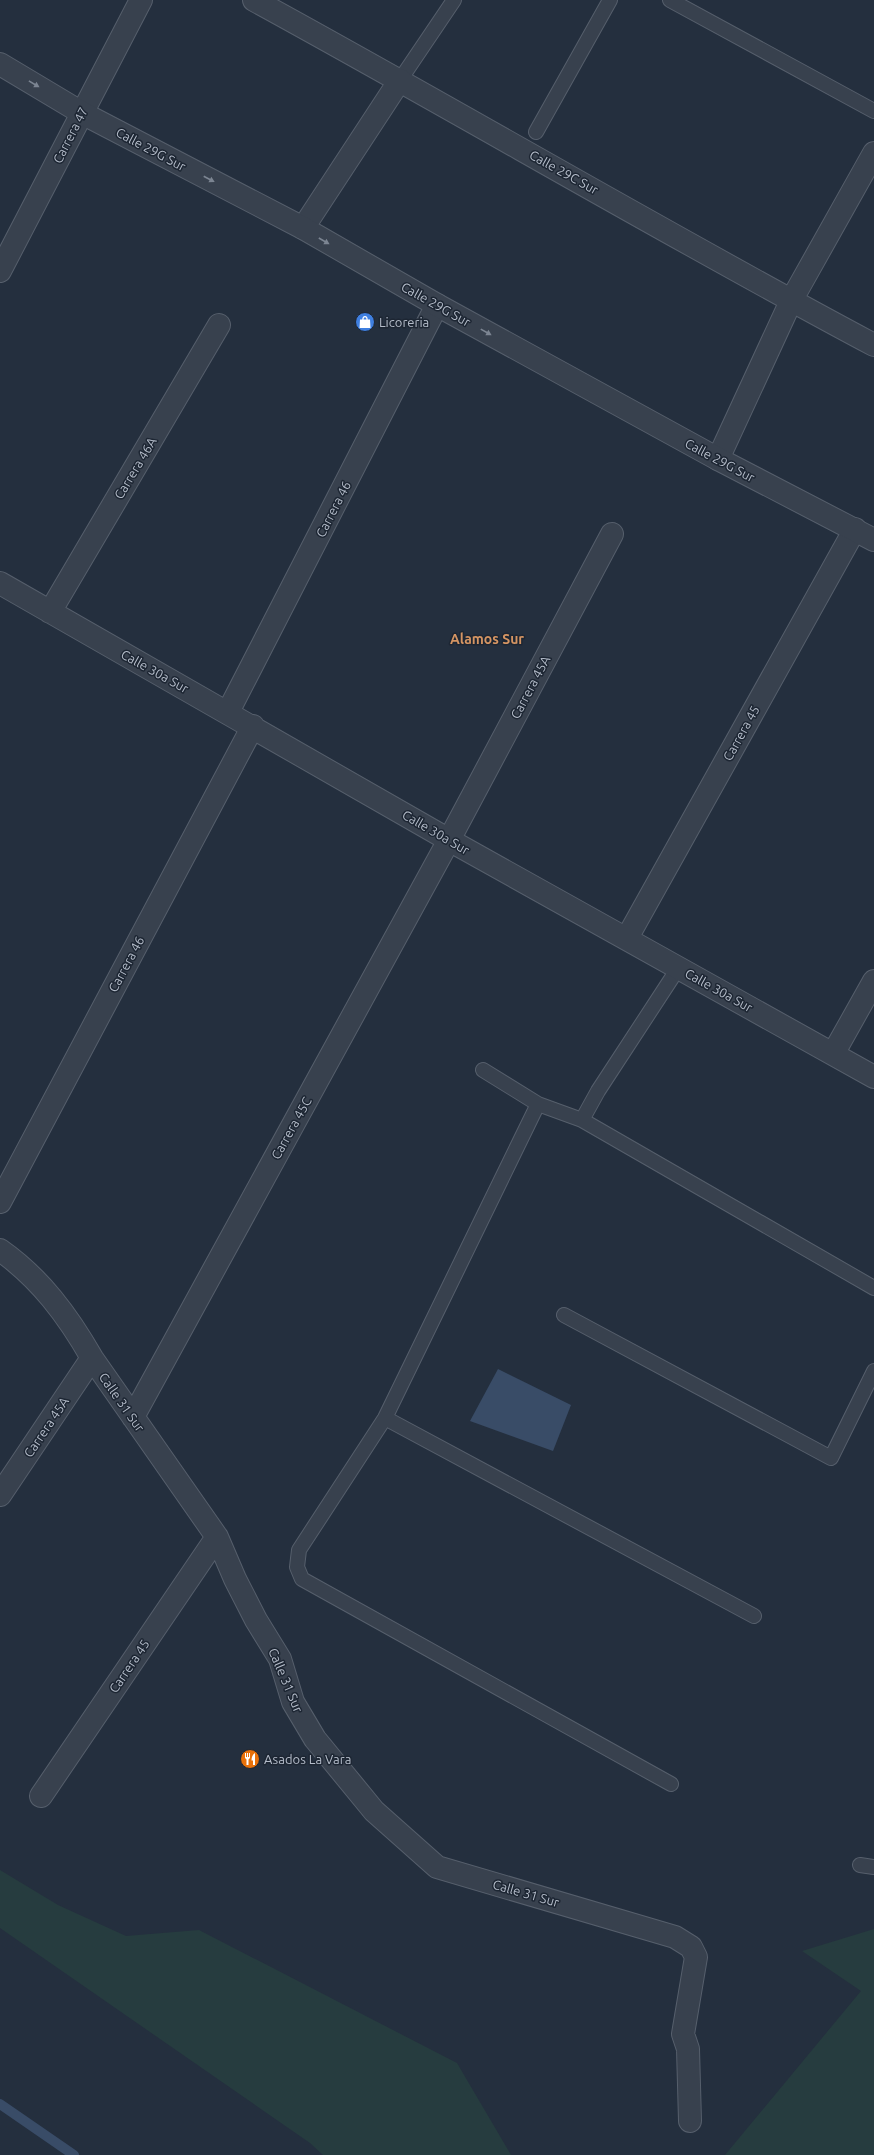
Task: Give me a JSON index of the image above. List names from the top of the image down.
{
  "streets": {
    "street": [
      "Carrera 47",
      "Calle 29G Sur",
      "Calle 29C Sur",
      "Carrera 46A",
      "Carrera 46",
      "Calle 30a Sur",
      "Carrera 45A",
      "Carrera 45",
      "Carrera 45C",
      "Calle 31 Sur"
    ]
  },
  "crossings": [
    ["Carrera 47", "Calle 29G Sur"],
    ["Calle 29G Sur", "Carrera 46"],
    ["Calle 29G Sur", "Carrera 45"],
    ["Carrera 46A", "Calle 30a Sur"],
    ["Carrera 46", "Calle 30a Sur"],
    ["Calle 30a Sur", "Carrera 45A"],
    ["Calle 30a Sur", "Carrera 45"],
    ["Calle 30a Sur", "Carrera 45C"],
    ["Carrera 45A", "Carrera 45C"],
    ["Carrera 45A", "Calle 31 Sur"],
    ["Carrera 45", "Calle 31 Sur"],
    ["Carrera 45C", "Calle 31 Sur"]
  ],
  "one_way": ["Calle 29G Sur"],
  "districts": ["Alamos Sur"],
  "places": {
    "shop": ["Licoreria"],
    "restaurant": ["Asados La Vara"]
  }
}
